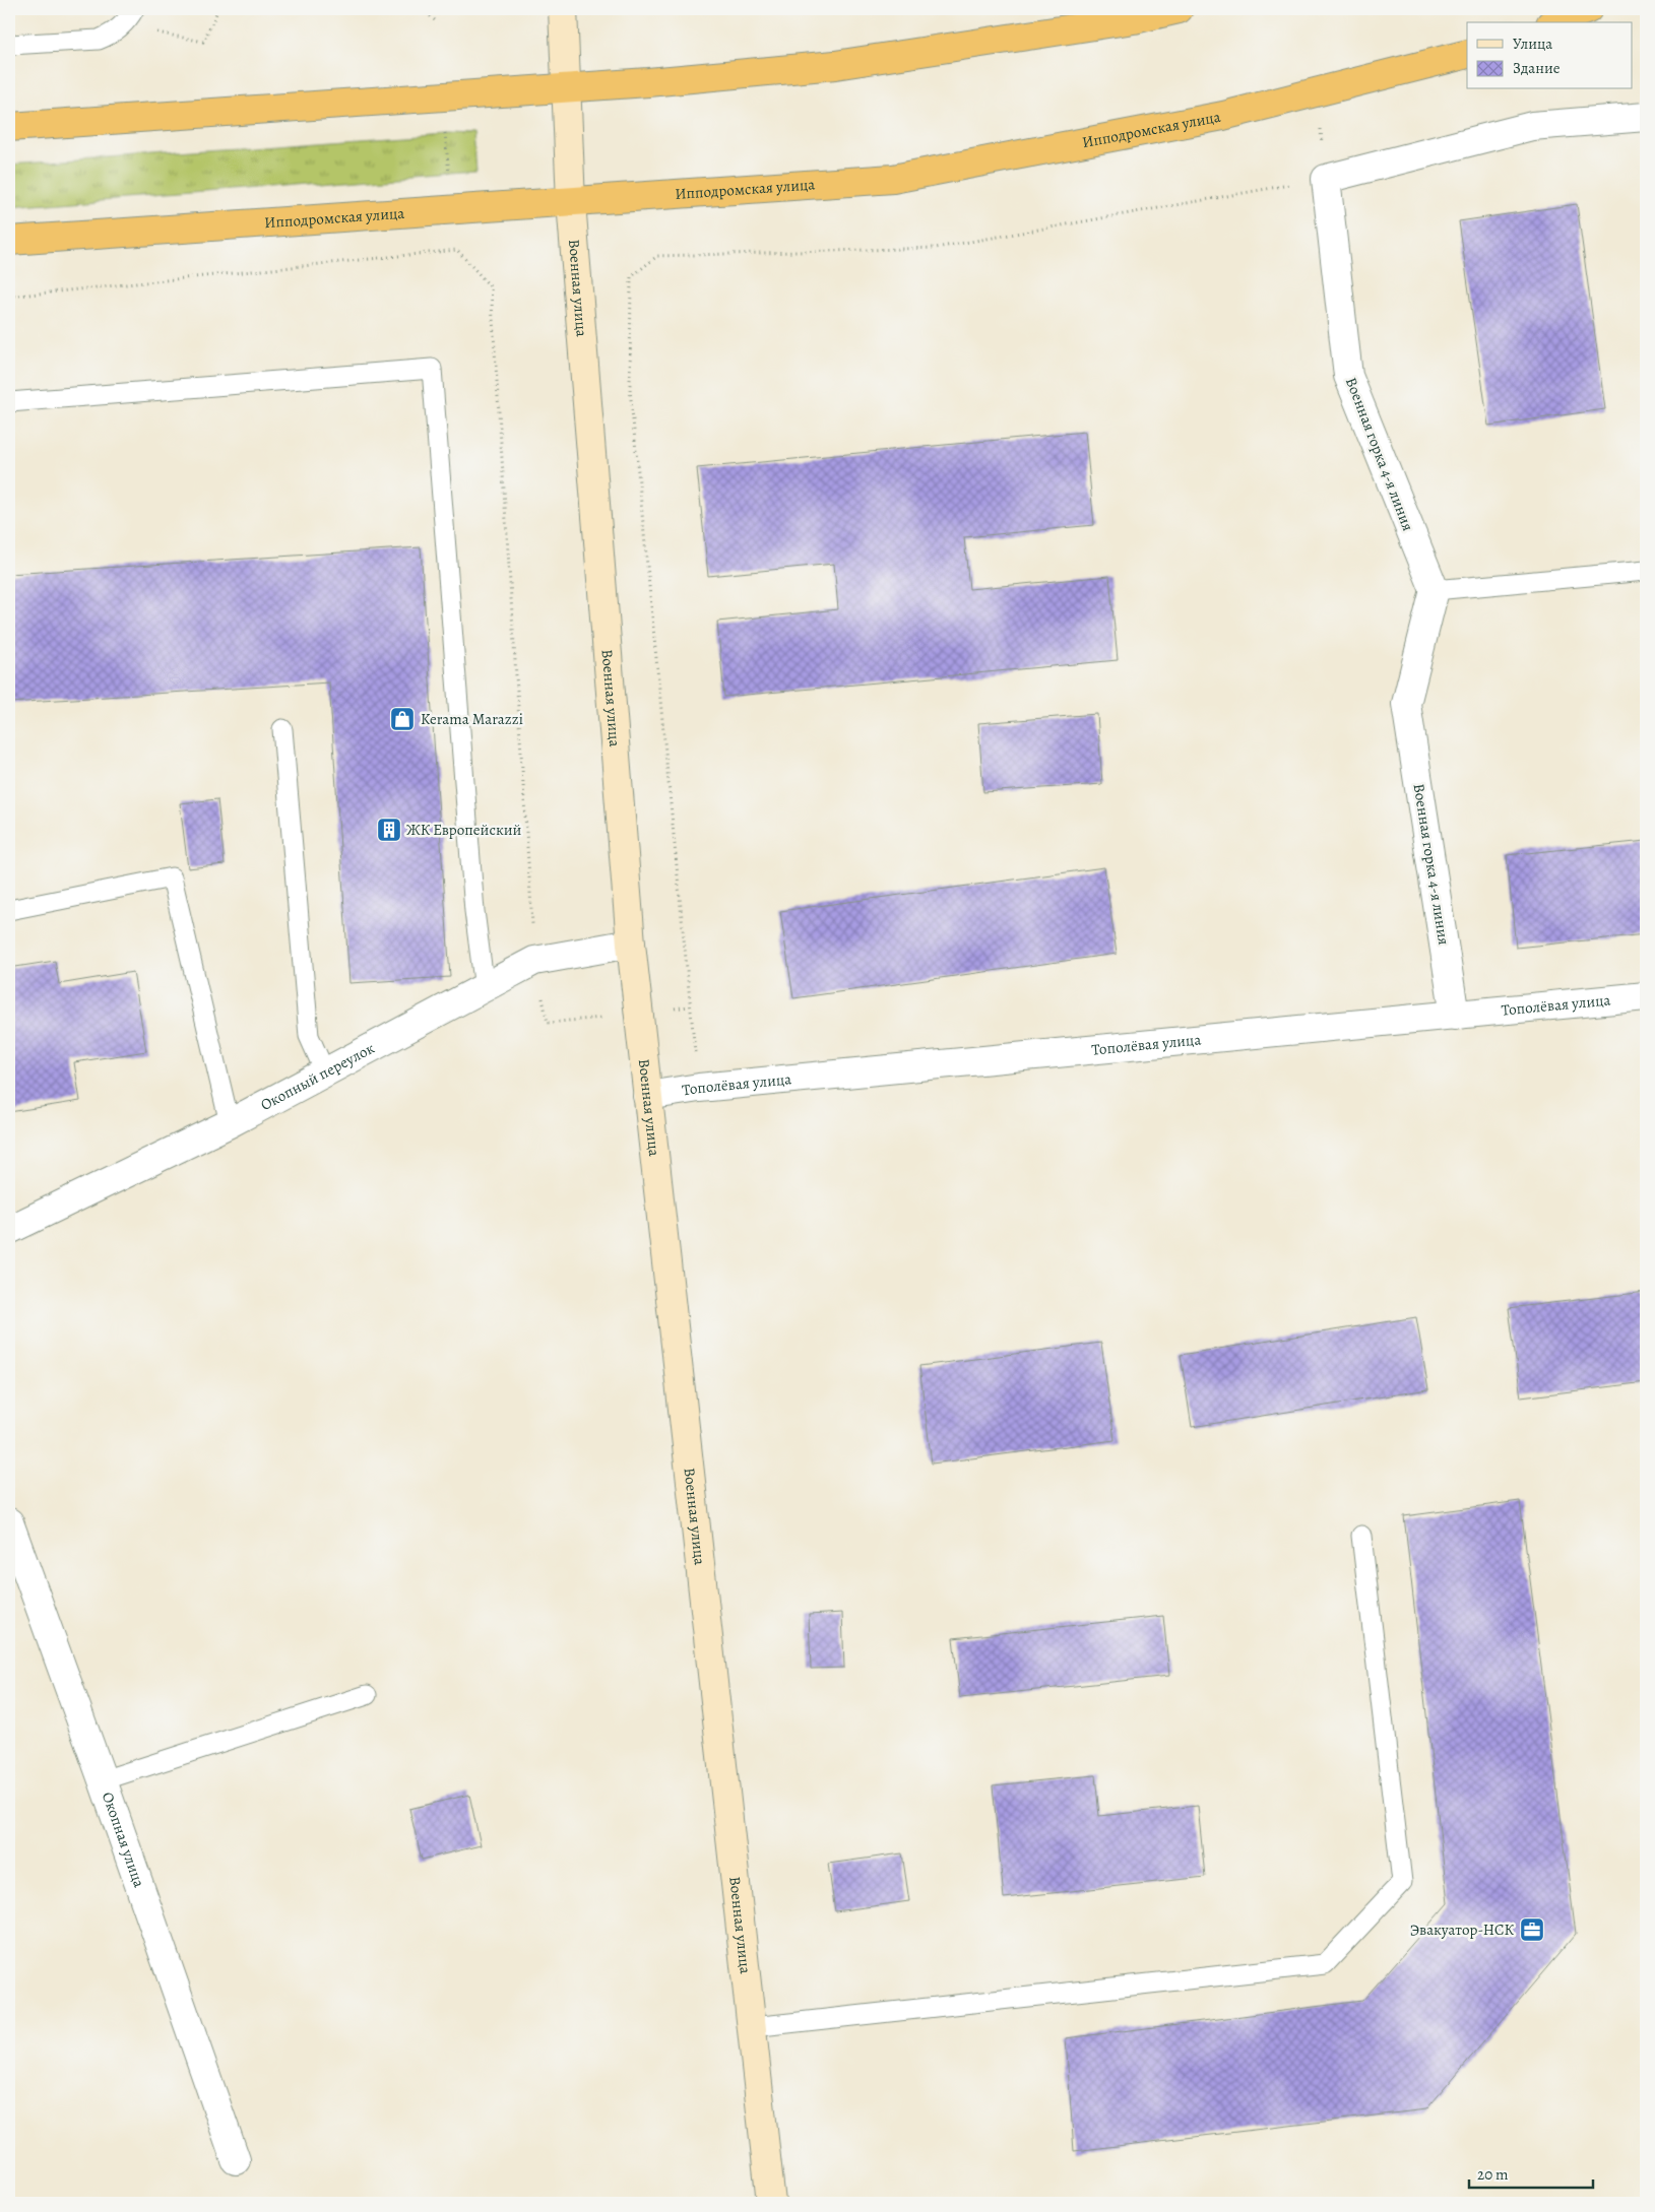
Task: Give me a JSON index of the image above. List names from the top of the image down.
{
  "streets": {
    "highway": ["Ипподромская улица"],
    "main road": ["Военная улица"],
    "street": [
      "Военная горка 4-я линия",
      "Тополёвая улица",
      "Окопный переулок",
      "Окопная улица"
    ]
  },
  "crossings": [
    ["Ипподромская улица", "Военная улица"],
    ["Военная улица", "Тополёвая улица"],
    ["Военная улица", "Окопный переулок"],
    ["Военная горка 4-я линия", "Тополёвая улица"]
  ],
  "places": {
    "shop": ["Kerama Marazzi"],
    "building": ["ЖК Европейский"],
    "office": ["Эвакуатор-НСК"]
  },
  "legend": ["Улица", "Здание"],
  "scale_bar": "20 m"
}
